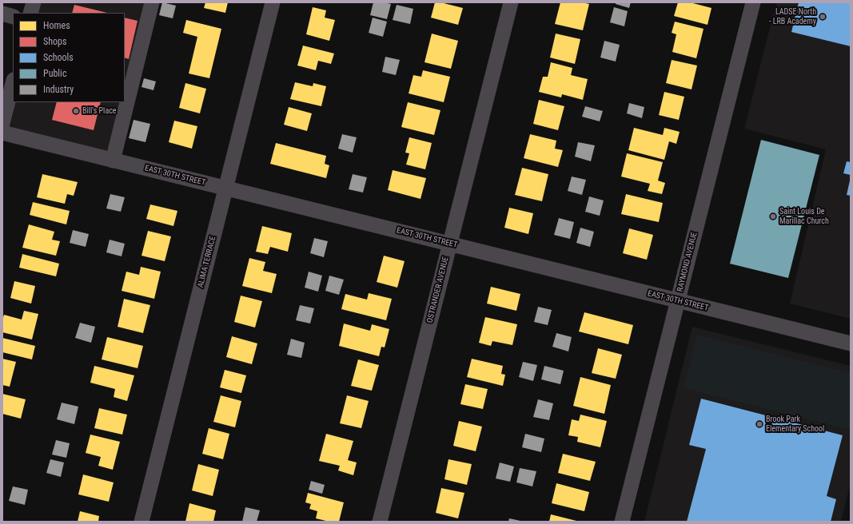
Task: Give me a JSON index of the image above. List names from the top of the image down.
{
  "streets": {
    "street": [
      "EAST 30TH STREET",
      "ALIMA TERRACE",
      "RAYMOND AVENUE",
      "OSTRANDER AVENUE"
    ]
  },
  "crossings": [
    ["EAST 30TH STREET", "ALIMA TERRACE"],
    ["EAST 30TH STREET", "RAYMOND AVENUE"],
    ["EAST 30TH STREET", "OSTRANDER AVENUE"]
  ],
  "places": [
    "LADSE North - LRB Academy",
    "Bill's Place",
    "Saint Louis De Marillac Church",
    "Brook Park Elementary School"
  ],
  "legend": [
    "Homes",
    "Shops",
    "Schools",
    "Public",
    "Industry"
  ]
}
